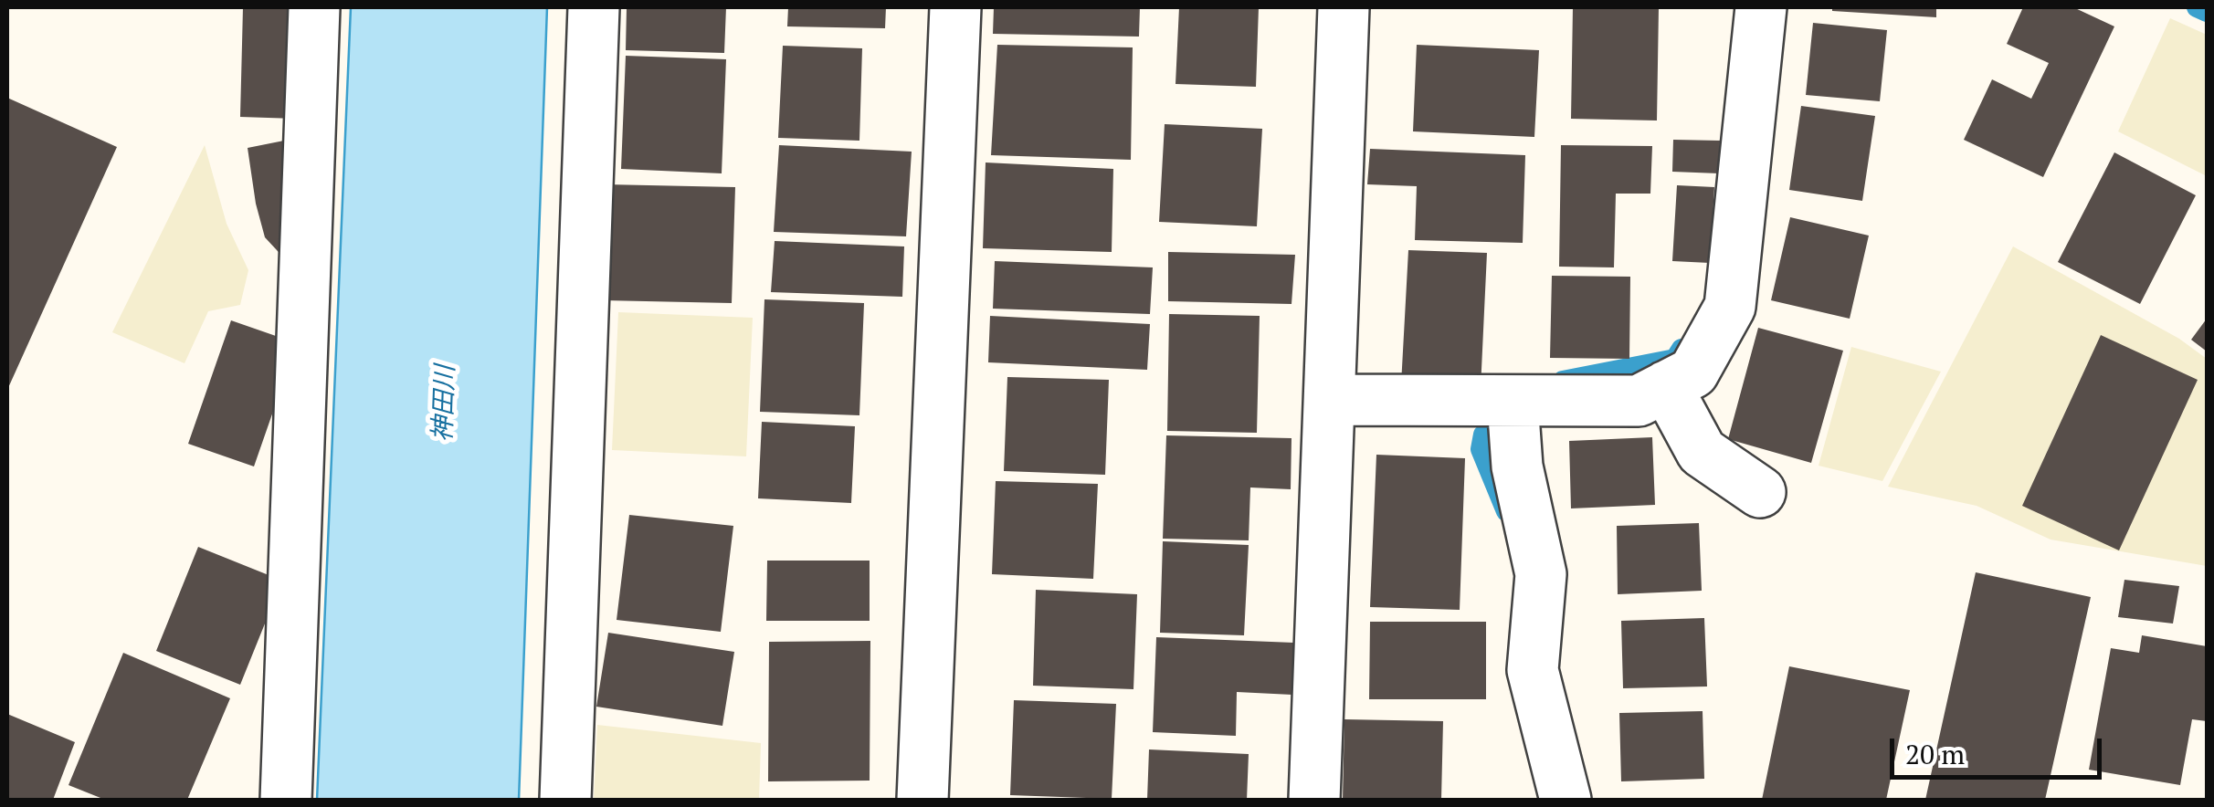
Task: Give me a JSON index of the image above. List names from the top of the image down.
{
  "water": ["神田川"],
  "scale_bar": "20 m"
}
